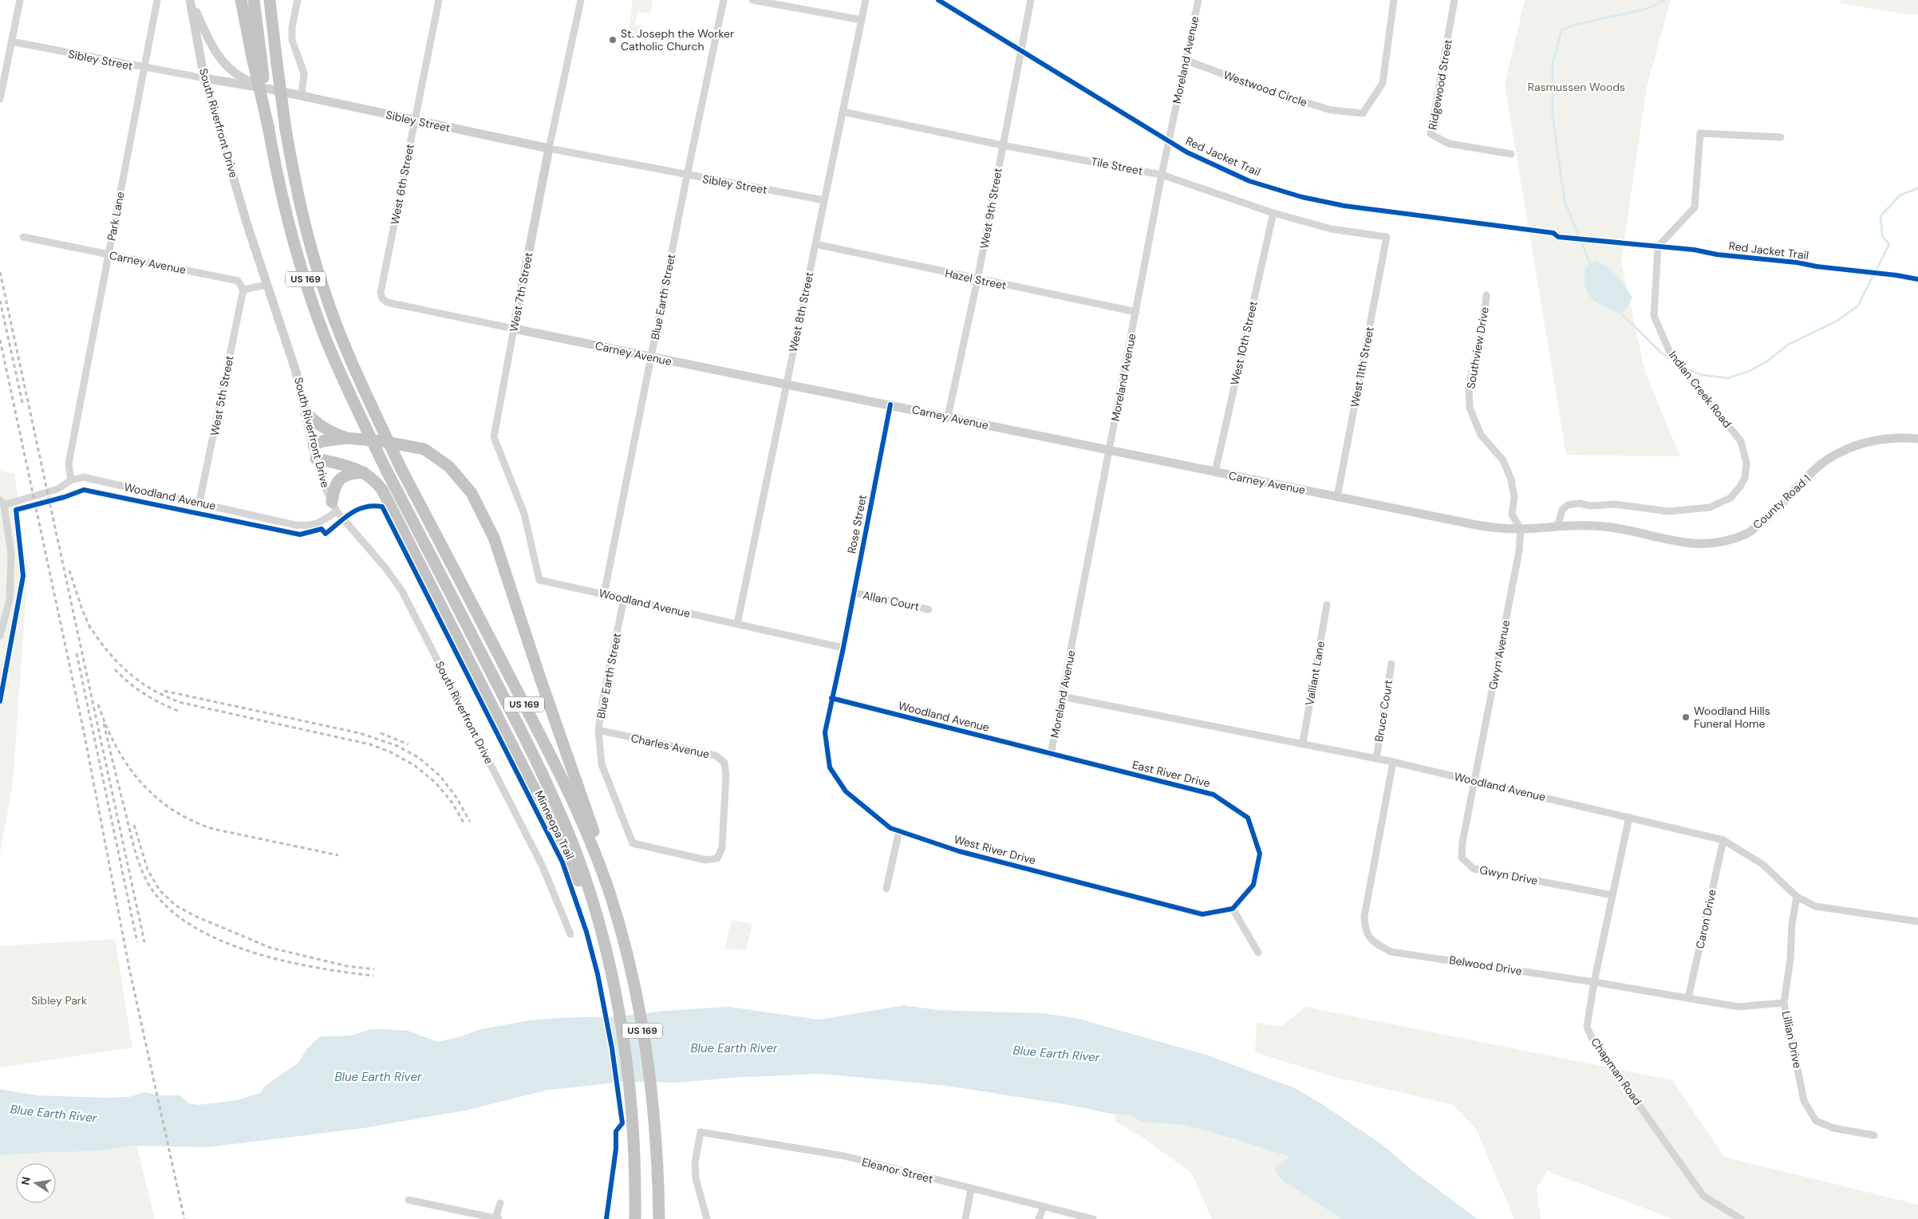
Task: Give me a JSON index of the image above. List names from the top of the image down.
{
  "streets": {
    "highway": ["US 169"],
    "main road": [
      "Sibley Street",
      "South Riverfront Drive",
      "Carney Avenue",
      "West 7th Street",
      "County Road 1"
    ],
    "street": [
      "Moreland Avenue",
      "Ridgewood Street",
      "Westwood Circle",
      "Tile Street",
      "West 6th Street",
      "West 9th Street",
      "Park Lane",
      "Hazel Street",
      "Blue Earth Street",
      "West 8th Street",
      "West 10th Street",
      "Southview Drive",
      "West 11th Street",
      "Indian Creek Road",
      "West 5th Street",
      "Woodland Avenue",
      "Rose Street",
      "Allan Court",
      "Gwyn Avenue",
      "Valliant Lane",
      "Bruce Court",
      "Charles Avenue",
      "East River Drive",
      "West River Drive",
      "Gwyn Drive",
      "Caron Drive",
      "Belwood Drive",
      "Lillian Drive",
      "Chapman Road",
      "Eleanor Street"
    ],
    "cycle path": ["Red Jacket Trail", "Minneopa Trail"]
  },
  "crossings": [
    ["Sibley Street", "South Riverfront Drive"],
    ["Sibley Street", "West 6th Street"],
    ["Sibley Street", "Park Lane"],
    ["Sibley Street", "West 7th Street"],
    ["Sibley Street", "Blue Earth Street"],
    ["Sibley Street", "West 8th Street"],
    ["Moreland Avenue", "Westwood Circle"],
    ["Moreland Avenue", "Tile Street"],
    ["Moreland Avenue", "Carney Avenue"],
    ["Moreland Avenue", "Hazel Street"],
    ["Moreland Avenue", "Woodland Avenue"],
    ["Moreland Avenue", "East River Drive"],
    ["South Riverfront Drive", "Woodland Avenue"],
    ["Tile Street", "West 9th Street"],
    ["Tile Street", "West 8th Street"],
    ["Tile Street", "West 10th Street"],
    ["Tile Street", "West 11th Street"],
    ["West 6th Street", "Carney Avenue"],
    ["West 9th Street", "Carney Avenue"],
    ["West 9th Street", "Hazel Street"],
    ["Park Lane", "Carney Avenue"],
    ["Park Lane", "Woodland Avenue"],
    ["Carney Avenue", "West 7th Street"],
    ["Carney Avenue", "Blue Earth Street"],
    ["Carney Avenue", "West 8th Street"],
    ["Carney Avenue", "West 10th Street"],
    ["Carney Avenue", "Southview Drive"],
    ["Carney Avenue", "West 11th Street"],
    ["Carney Avenue", "West 5th Street"],
    ["Carney Avenue", "County Road 1"],
    ["Carney Avenue", "Rose Street"],
    ["Carney Avenue", "Gwyn Avenue"],
    ["Hazel Street", "West 8th Street"],
    ["West 7th Street", "Woodland Avenue"],
    ["Blue Earth Street", "Woodland Avenue"],
    ["Blue Earth Street", "Charles Avenue"],
    ["West 8th Street", "Woodland Avenue"],
    ["Southview Drive", "County Road 1"],
    ["Southview Drive", "Gwyn Avenue"],
    ["Indian Creek Road", "County Road 1"],
    ["West 5th Street", "Woodland Avenue"],
    ["Woodland Avenue", "Rose Street"],
    ["Woodland Avenue", "Gwyn Avenue"],
    ["Woodland Avenue", "Valliant Lane"],
    ["Woodland Avenue", "Bruce Court"],
    ["Woodland Avenue", "East River Drive"],
    ["Woodland Avenue", "West River Drive"],
    ["Woodland Avenue", "Gwyn Drive"],
    ["Woodland Avenue", "Caron Drive"],
    ["Woodland Avenue", "Belwood Drive"],
    ["Woodland Avenue", "Lillian Drive"],
    ["Woodland Avenue", "Chapman Road"],
    ["County Road 1", "Gwyn Avenue"],
    ["Rose Street", "Allan Court"],
    ["Rose Street", "West River Drive"],
    ["Gwyn Avenue", "Gwyn Drive"],
    ["East River Drive", "West River Drive"],
    ["Gwyn Drive", "Chapman Road"],
    ["Caron Drive", "Belwood Drive"],
    ["Belwood Drive", "Lillian Drive"],
    ["Belwood Drive", "Chapman Road"]
  ],
  "water": ["Blue Earth River"],
  "parks": ["Rasmussen Woods", "Sibley Park"],
  "places": ["St. Joseph the Worker Catholic Church", "Woodland Hills Funeral Home"],
  "north": "left"
}
